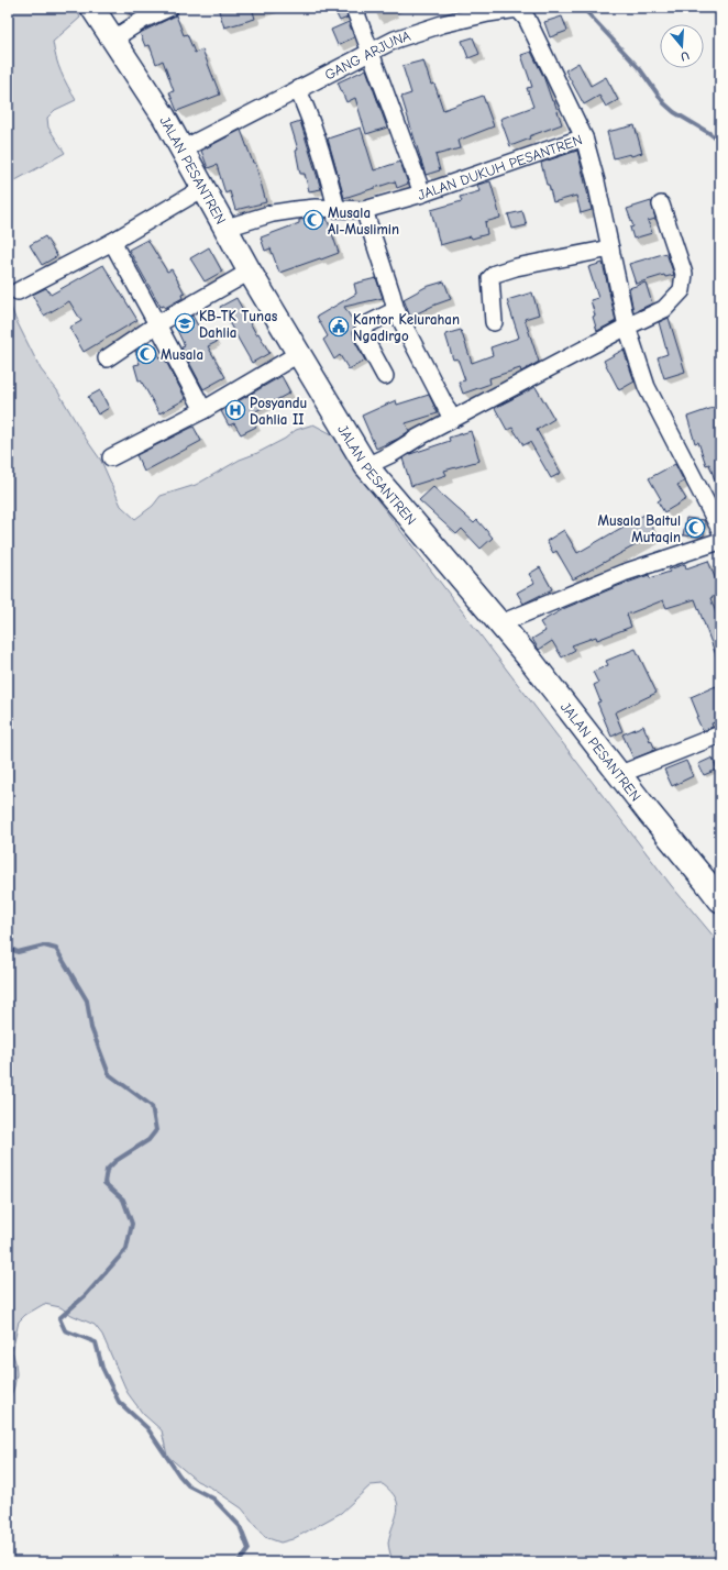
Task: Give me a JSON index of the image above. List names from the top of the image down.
{
  "streets": {
    "main road": ["JALAN PESANTREN"],
    "street": ["GANG ARJUNA", "JALAN DUKUH PESANTREN"]
  },
  "crossings": [
    ["GANG ARJUNA", "JALAN PESANTREN"],
    ["GANG ARJUNA", "JALAN DUKUH PESANTREN"],
    ["JALAN PESANTREN", "JALAN DUKUH PESANTREN"]
  ],
  "places": {
    "mosque": ["Musala Al-Muslimin", "Musala", "Musala Baitul Mutaqin"],
    "school or university": ["KB-TK Tunas Dahlia"],
    "public building": ["Kantor Kelurahan Ngadirgo"],
    "hospital": ["Posyandu Dahlia II"]
  },
  "north": "bottom"
}
